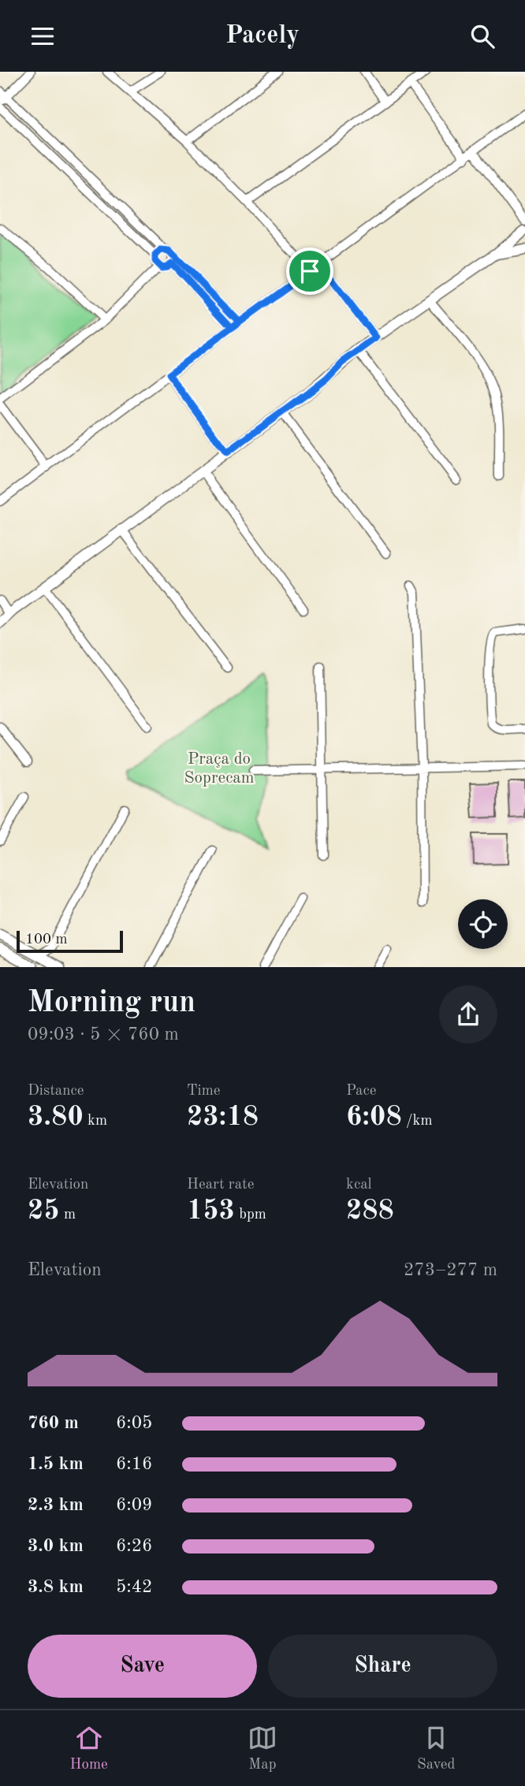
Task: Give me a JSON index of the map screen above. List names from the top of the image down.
{
  "parks": ["Praça do Soprecam"],
  "scale_bar": "100 m",
  "page": {
    "header": "Pacely",
    "scale": "100 m",
    "heading": ["Morning run", "09:03 · 5 × 760 m"],
    "stats": [
      ["Distance", "3.80 km"],
      ["Time", "23:18"],
      ["Pace", "6:08 /km"],
      ["Elevation", "25 m"],
      ["Heart rate", "153 bpm"],
      ["kcal", "288"]
    ],
    "chart": ["Elevation", "273–277 m"],
    "list": [
      {
        "name": "760 m",
        "note": "6:05"
      },
      {
        "name": "1.5 km",
        "note": "6:16"
      },
      {
        "name": "2.3 km",
        "note": "6:09"
      },
      {
        "name": "3.0 km",
        "note": "6:26"
      },
      {
        "name": "3.8 km",
        "note": "5:42"
      }
    ],
    "buttons": ["Save", "Share"],
    "tabs": ["Home", "Map", "Saved"]
  }
}
